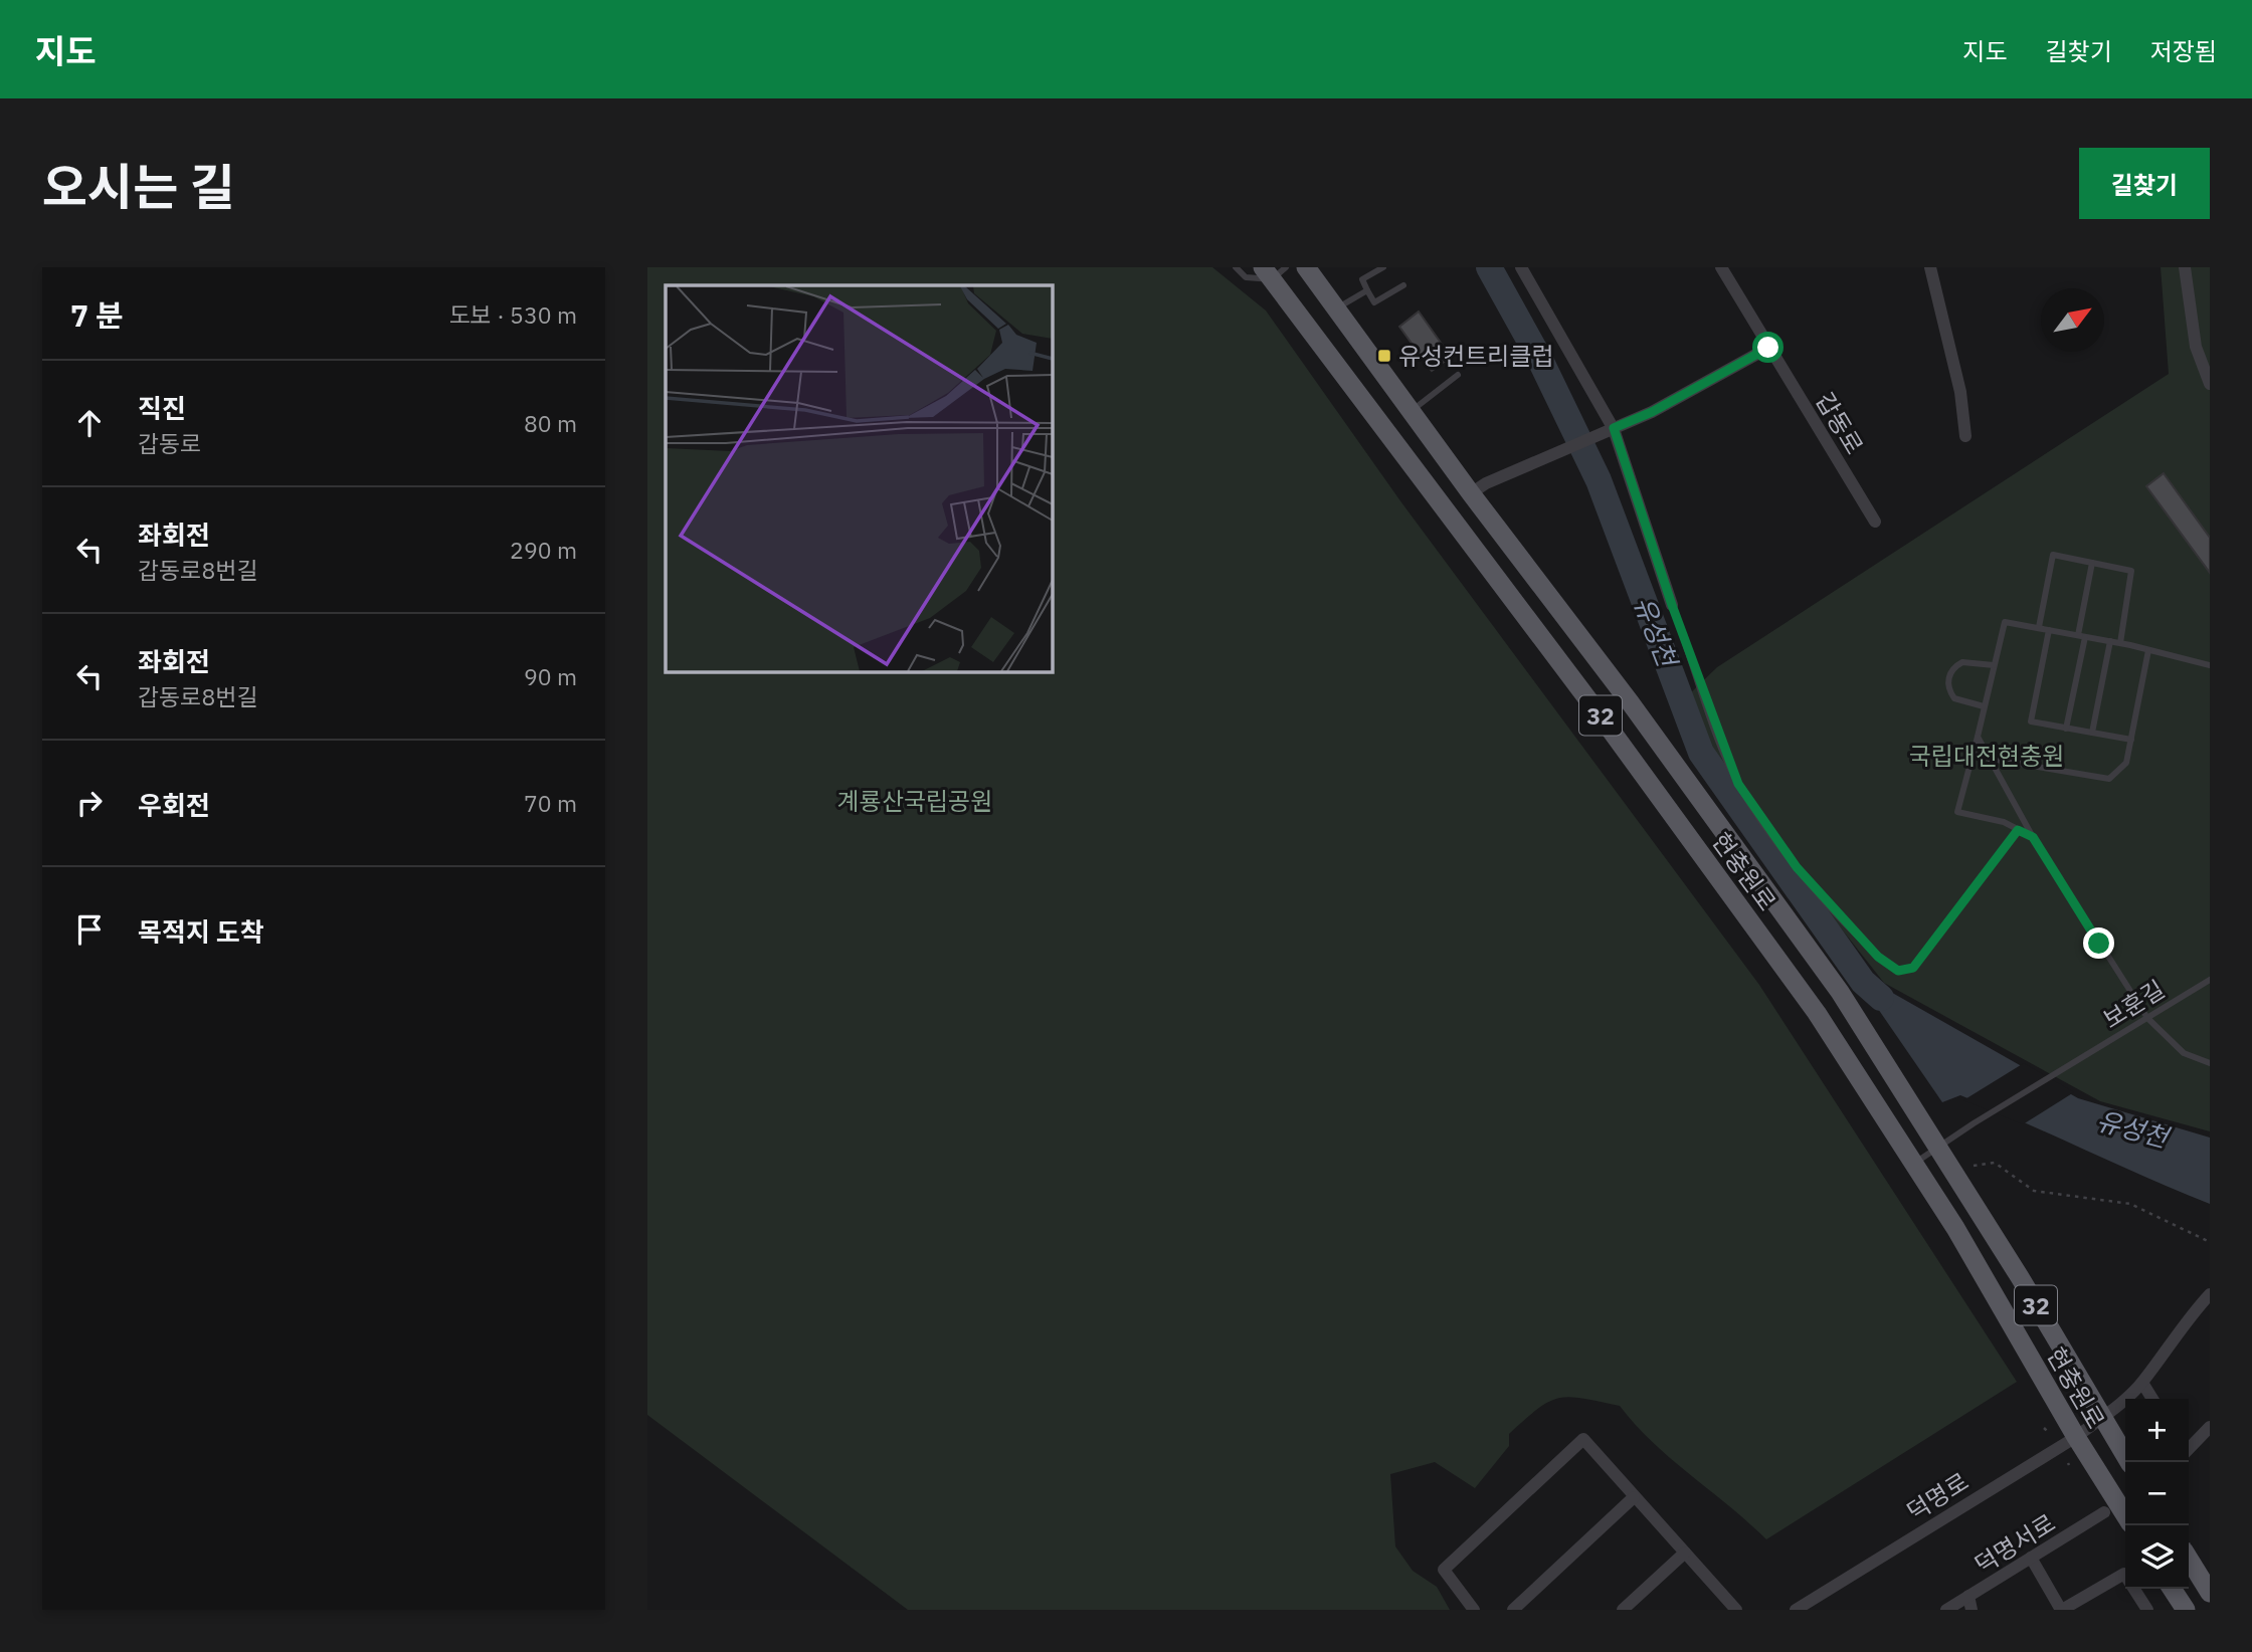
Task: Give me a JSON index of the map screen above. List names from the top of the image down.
{
  "streets": {
    "main road": ["32", "현충원로"],
    "street": ["갑동로", "덕명로", "덕명서로"],
    "lane": ["보훈길"]
  },
  "crossings": [
    ["현충원로", "보훈길"],
    ["현충원로", "덕명로"]
  ],
  "water": ["유성천"],
  "parks": ["국립대전현충원", "계룡산국립공원"],
  "places": {
    "transit": ["유성컨트리클럽"]
  },
  "north": "top right",
  "page": {
    "header": "지도",
    "nav": ["지도", "길찾기", "저장됨"],
    "title": "오시는 길",
    "buttons": "길찾기",
    "heading": ["7 분", "도보 · 530 m"],
    "list": [
      ["직진", "갑동로", "80 m"],
      ["좌회전", "갑동로8번길", "290 m"],
      ["좌회전", "갑동로8번길", "90 m"],
      ["우회전", "70 m"],
      "목적지 도착"
    ],
    "map_buttons": ["+", "−"]
  }
}
